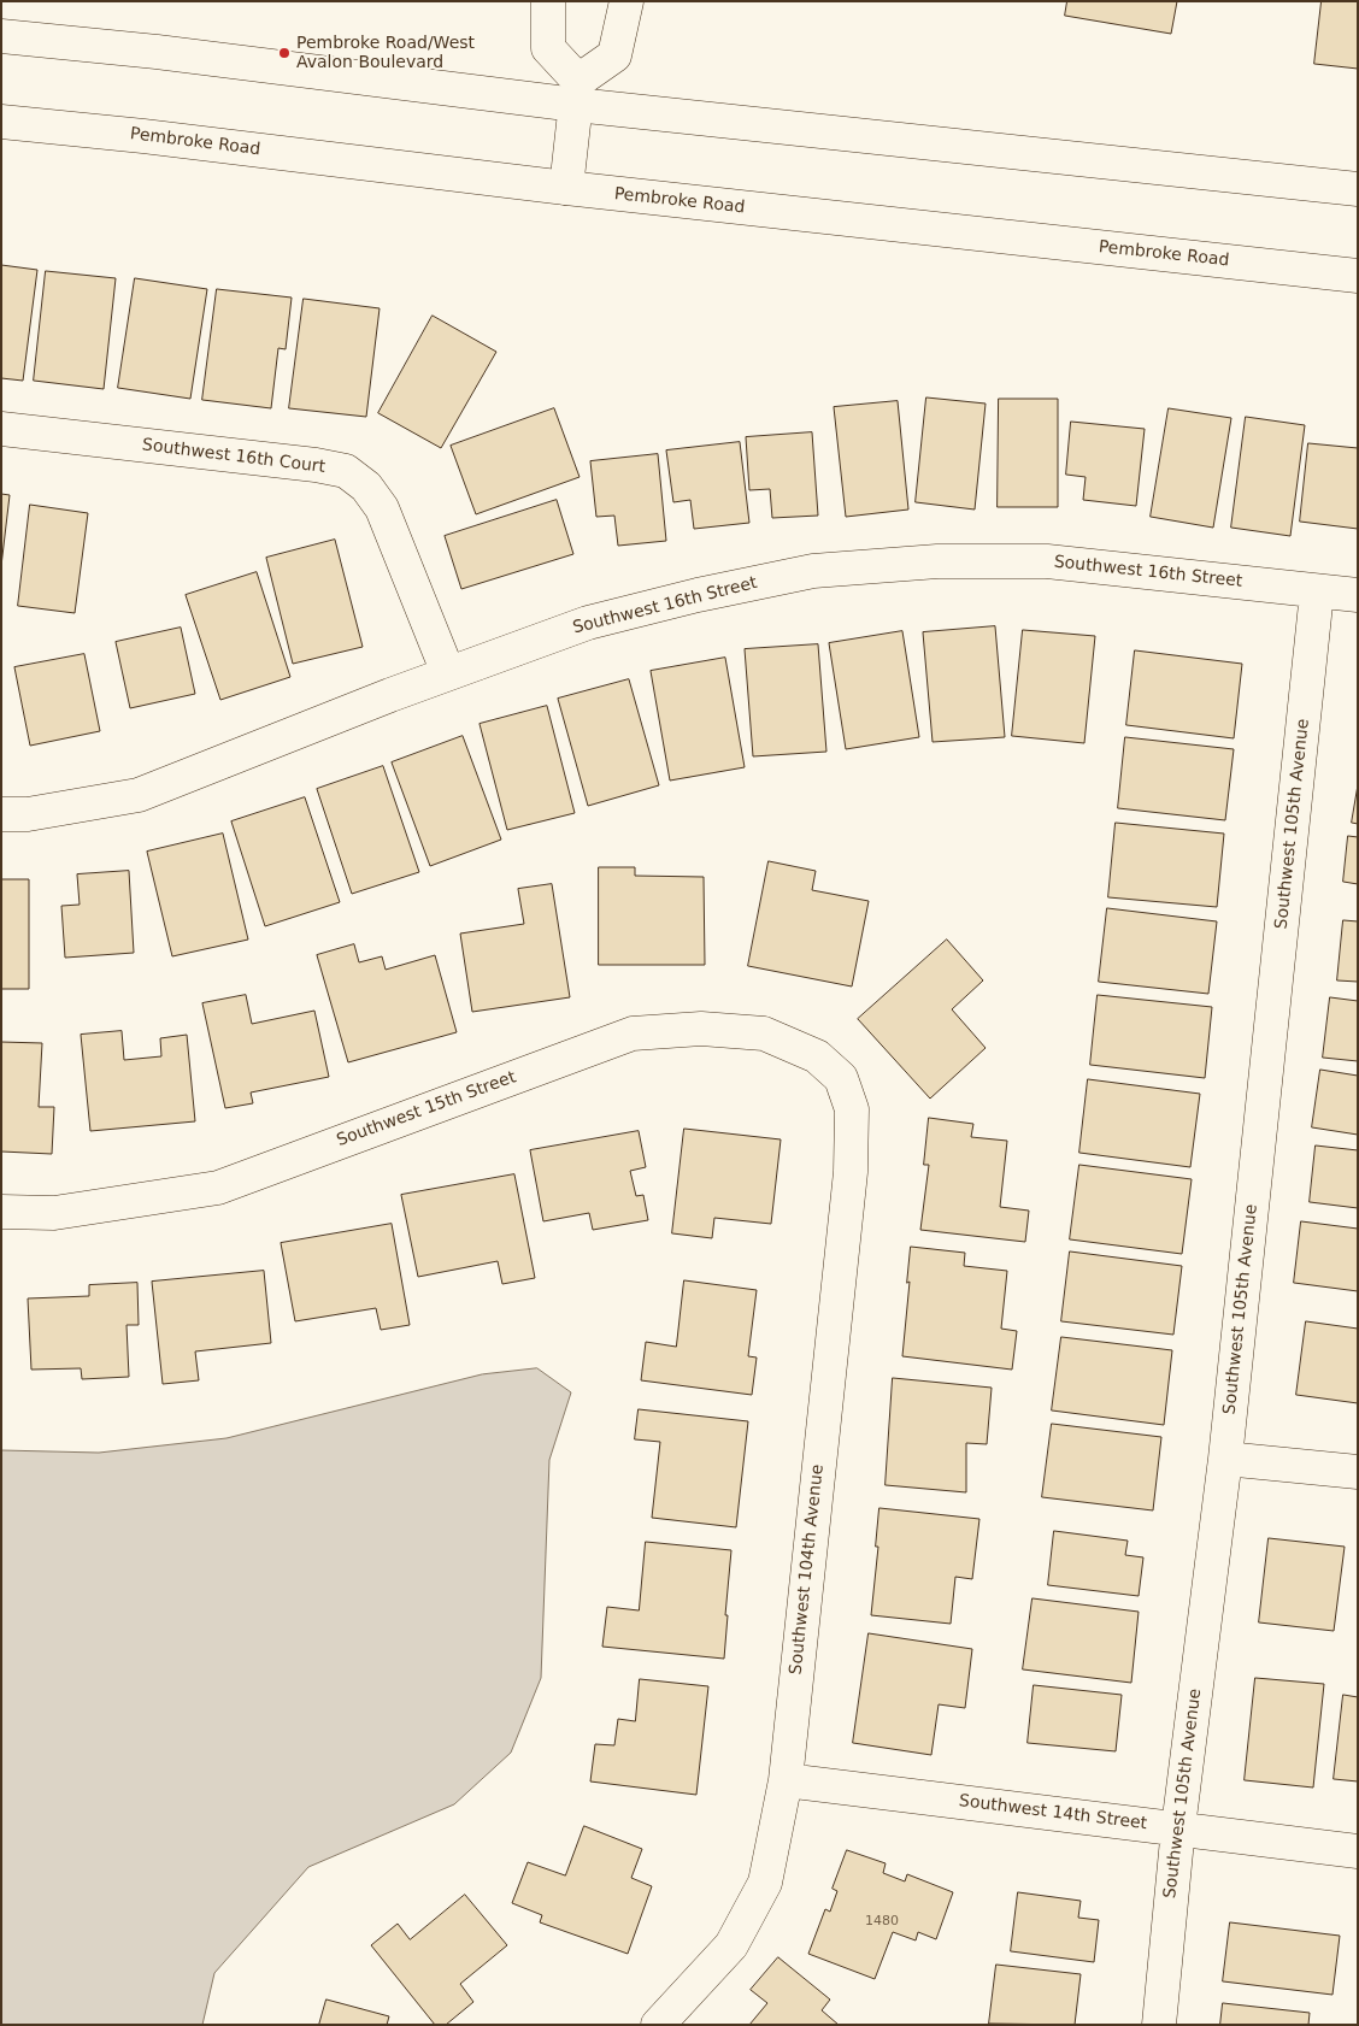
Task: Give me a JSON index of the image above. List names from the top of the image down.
{
  "streets": {
    "street": [
      "Pembroke Road",
      "Southwest 16th Court",
      "Southwest 16th Street",
      "Southwest 105th Avenue",
      "Southwest 15th Street",
      "Southwest 104th Avenue",
      "Southwest 14th Street"
    ]
  },
  "crossings": [
    ["Southwest 16th Court", "Southwest 16th Street"],
    ["Southwest 16th Street", "Southwest 105th Avenue"],
    ["Southwest 105th Avenue", "Southwest 14th Street"],
    ["Southwest 15th Street", "Southwest 104th Avenue"],
    ["Southwest 104th Avenue", "Southwest 14th Street"]
  ],
  "places": ["Pembroke Road/West Avalon Boulevard"],
  "house_numbers": ["1480"]
}
